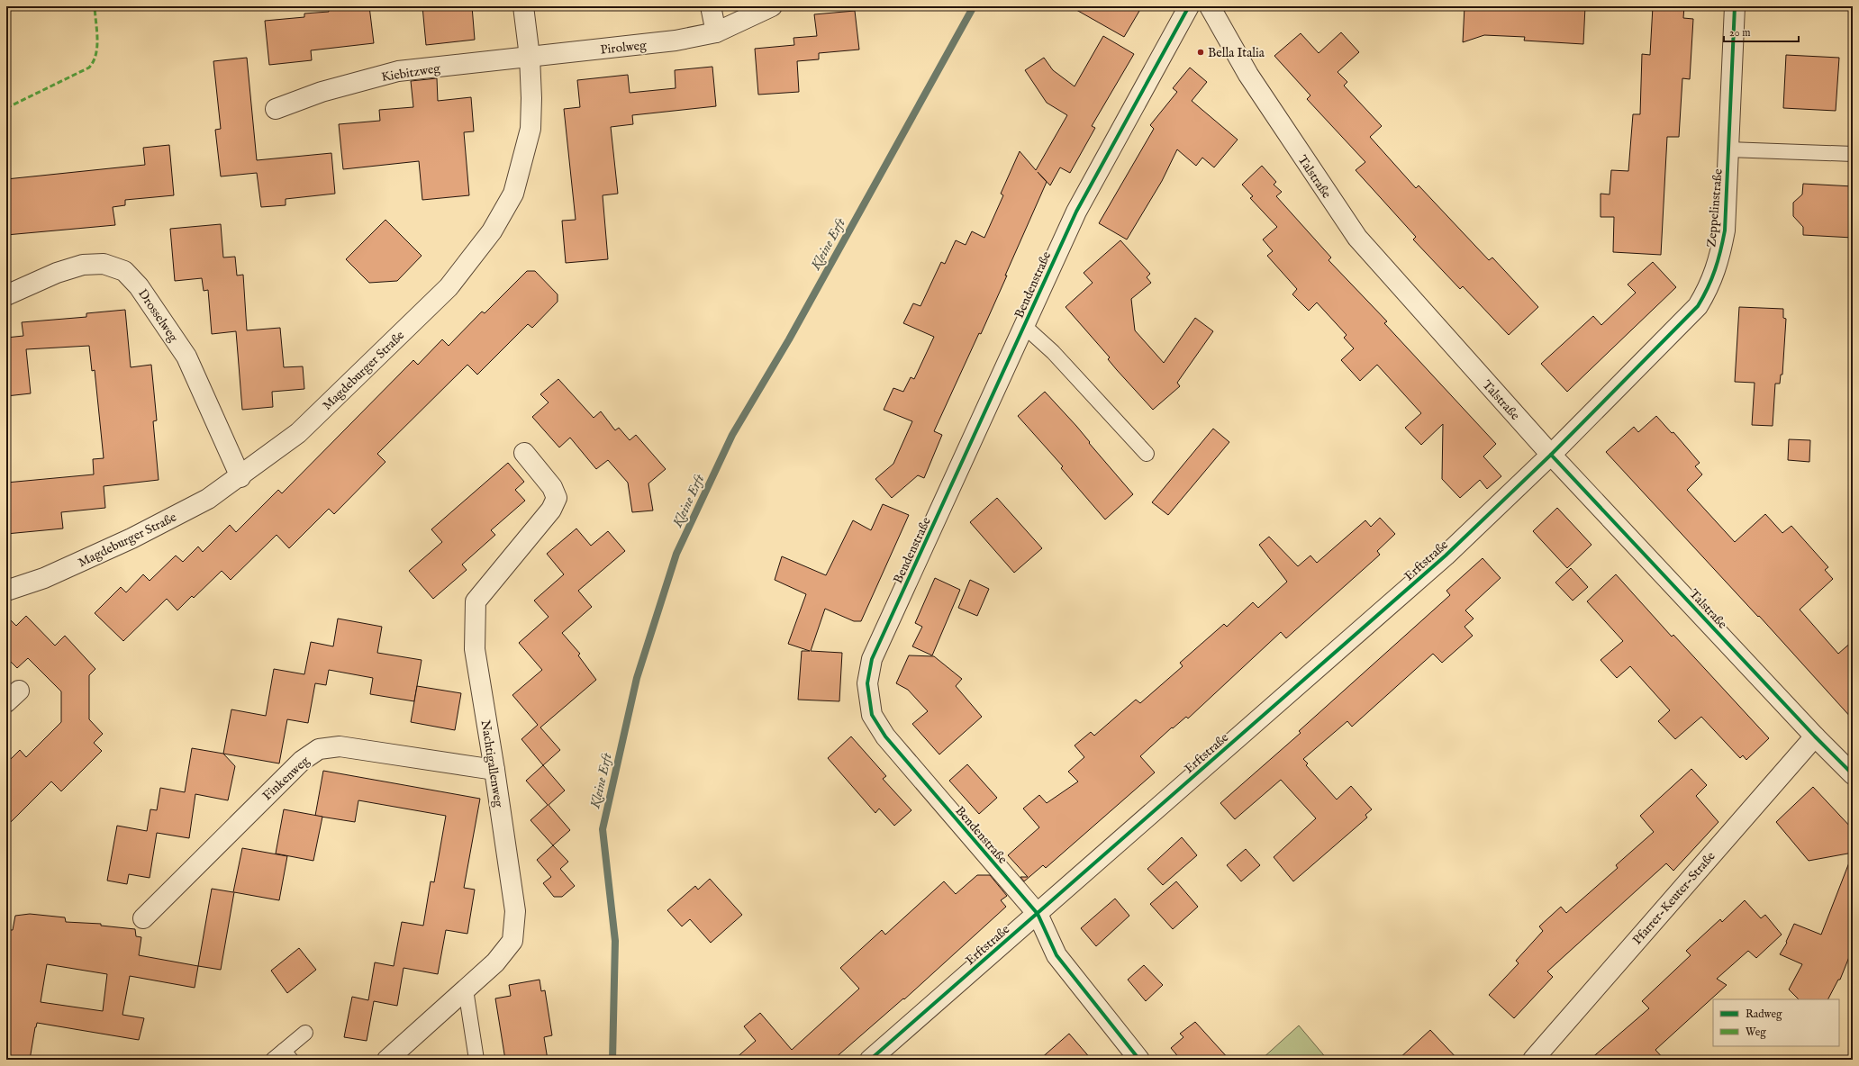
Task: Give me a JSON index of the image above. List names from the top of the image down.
{
  "streets": {
    "street": [
      "Pirolweg",
      "Kiebitzweg",
      "Talstraße",
      "Zeppelinstraße",
      "Bendenstraße",
      "Drosselweg",
      "Magdeburger Straße",
      "Erftstraße",
      "Nachtigallenweg",
      "Finkenweg",
      "Pfarrer-Keuter-Straße"
    ]
  },
  "crossings": [
    ["Pirolweg", "Kiebitzweg"],
    ["Pirolweg", "Magdeburger Straße"],
    ["Kiebitzweg", "Magdeburger Straße"],
    ["Talstraße", "Zeppelinstraße"],
    ["Talstraße", "Erftstraße"],
    ["Talstraße", "Pfarrer-Keuter-Straße"],
    ["Zeppelinstraße", "Erftstraße"],
    ["Bendenstraße", "Erftstraße"],
    ["Drosselweg", "Magdeburger Straße"],
    ["Nachtigallenweg", "Finkenweg"]
  ],
  "water": ["Kleine Erft"],
  "places": ["Bella Italia"],
  "legend": ["Radweg", "Weg"],
  "scale_bar": "20 m"
}
